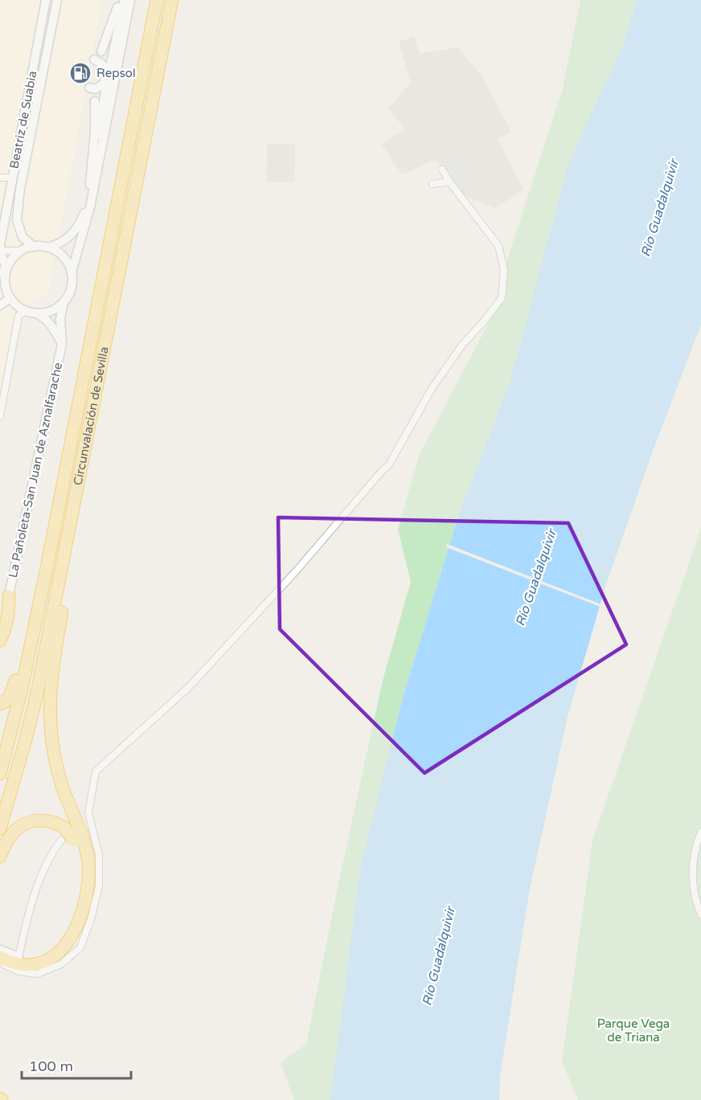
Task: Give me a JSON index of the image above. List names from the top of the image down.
{
  "streets": {
    "highway": ["Circunvalación de Sevilla"],
    "main road": ["Beatriz de Suabia", "La Pañoleta-San Juan de Aznalfarache"]
  },
  "crossings": [
    ["Beatriz de Suabia", "La Pañoleta-San Juan de Aznalfarache"]
  ],
  "water": ["Río Guadalquivir"],
  "parks": ["Parque Vega de Triana"],
  "places": {
    "fuel station": ["Repsol"]
  },
  "scale_bar": "100 m"
}
